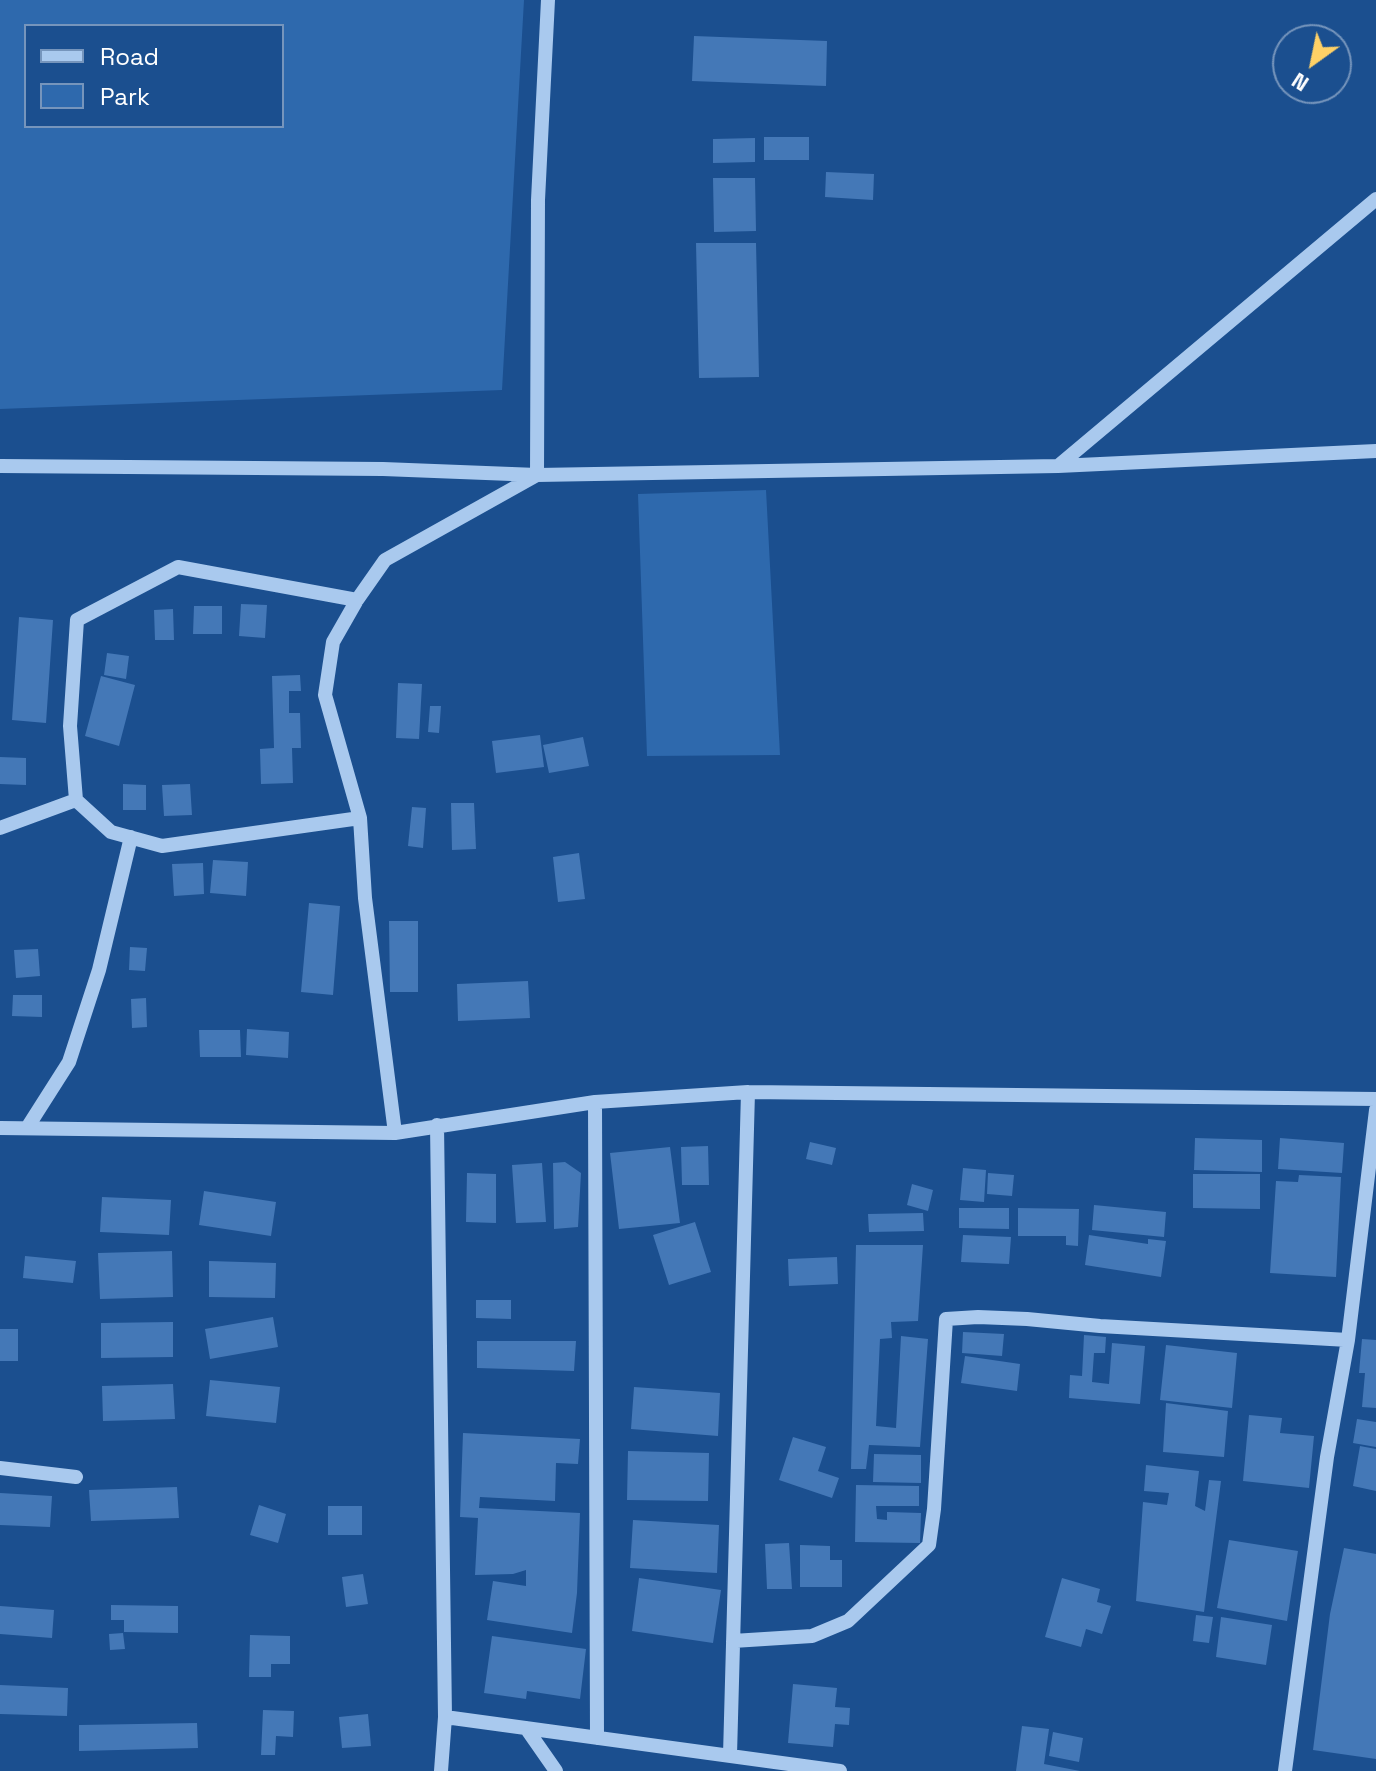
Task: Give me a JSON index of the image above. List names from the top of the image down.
{
  "legend": ["Road", "Park"],
  "north": "bottom left"
}
